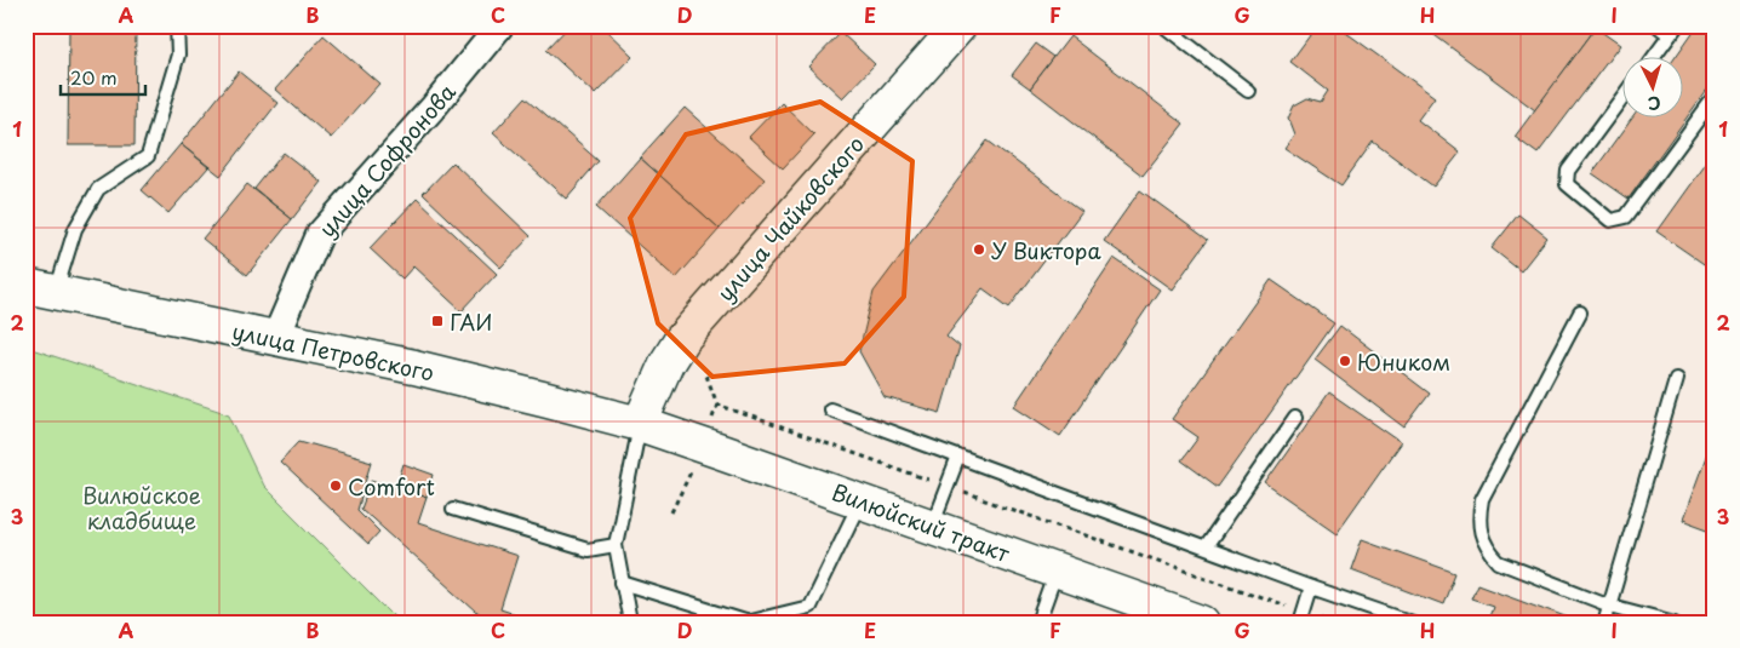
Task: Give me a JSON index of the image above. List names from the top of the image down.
{
  "streets": {
    "main road": ["улица Чайковского", "улица Петровского", "Вилюйский тракт"],
    "street": ["улица Софронова"]
  },
  "crossings": [
    ["улица Софронова", "улица Петровского"],
    ["улица Чайковского", "улица Петровского"],
    ["улица Чайковского", "Вилюйский тракт"],
    ["улица Петровского", "Вилюйский тракт"]
  ],
  "parks": ["Вилюйское кладбище"],
  "places": {
    "other": ["У Виктора", "Юником", "Comfort"],
    "transit": ["ГАИ"]
  },
  "scale_bar": "20 m",
  "north": "bottom",
  "grid": {
    "columns": [
      "A",
      "B",
      "C",
      "D",
      "E",
      "F",
      "G",
      "H",
      "I"
    ],
    "rows": ["1", "2", "3"]
  }
}
